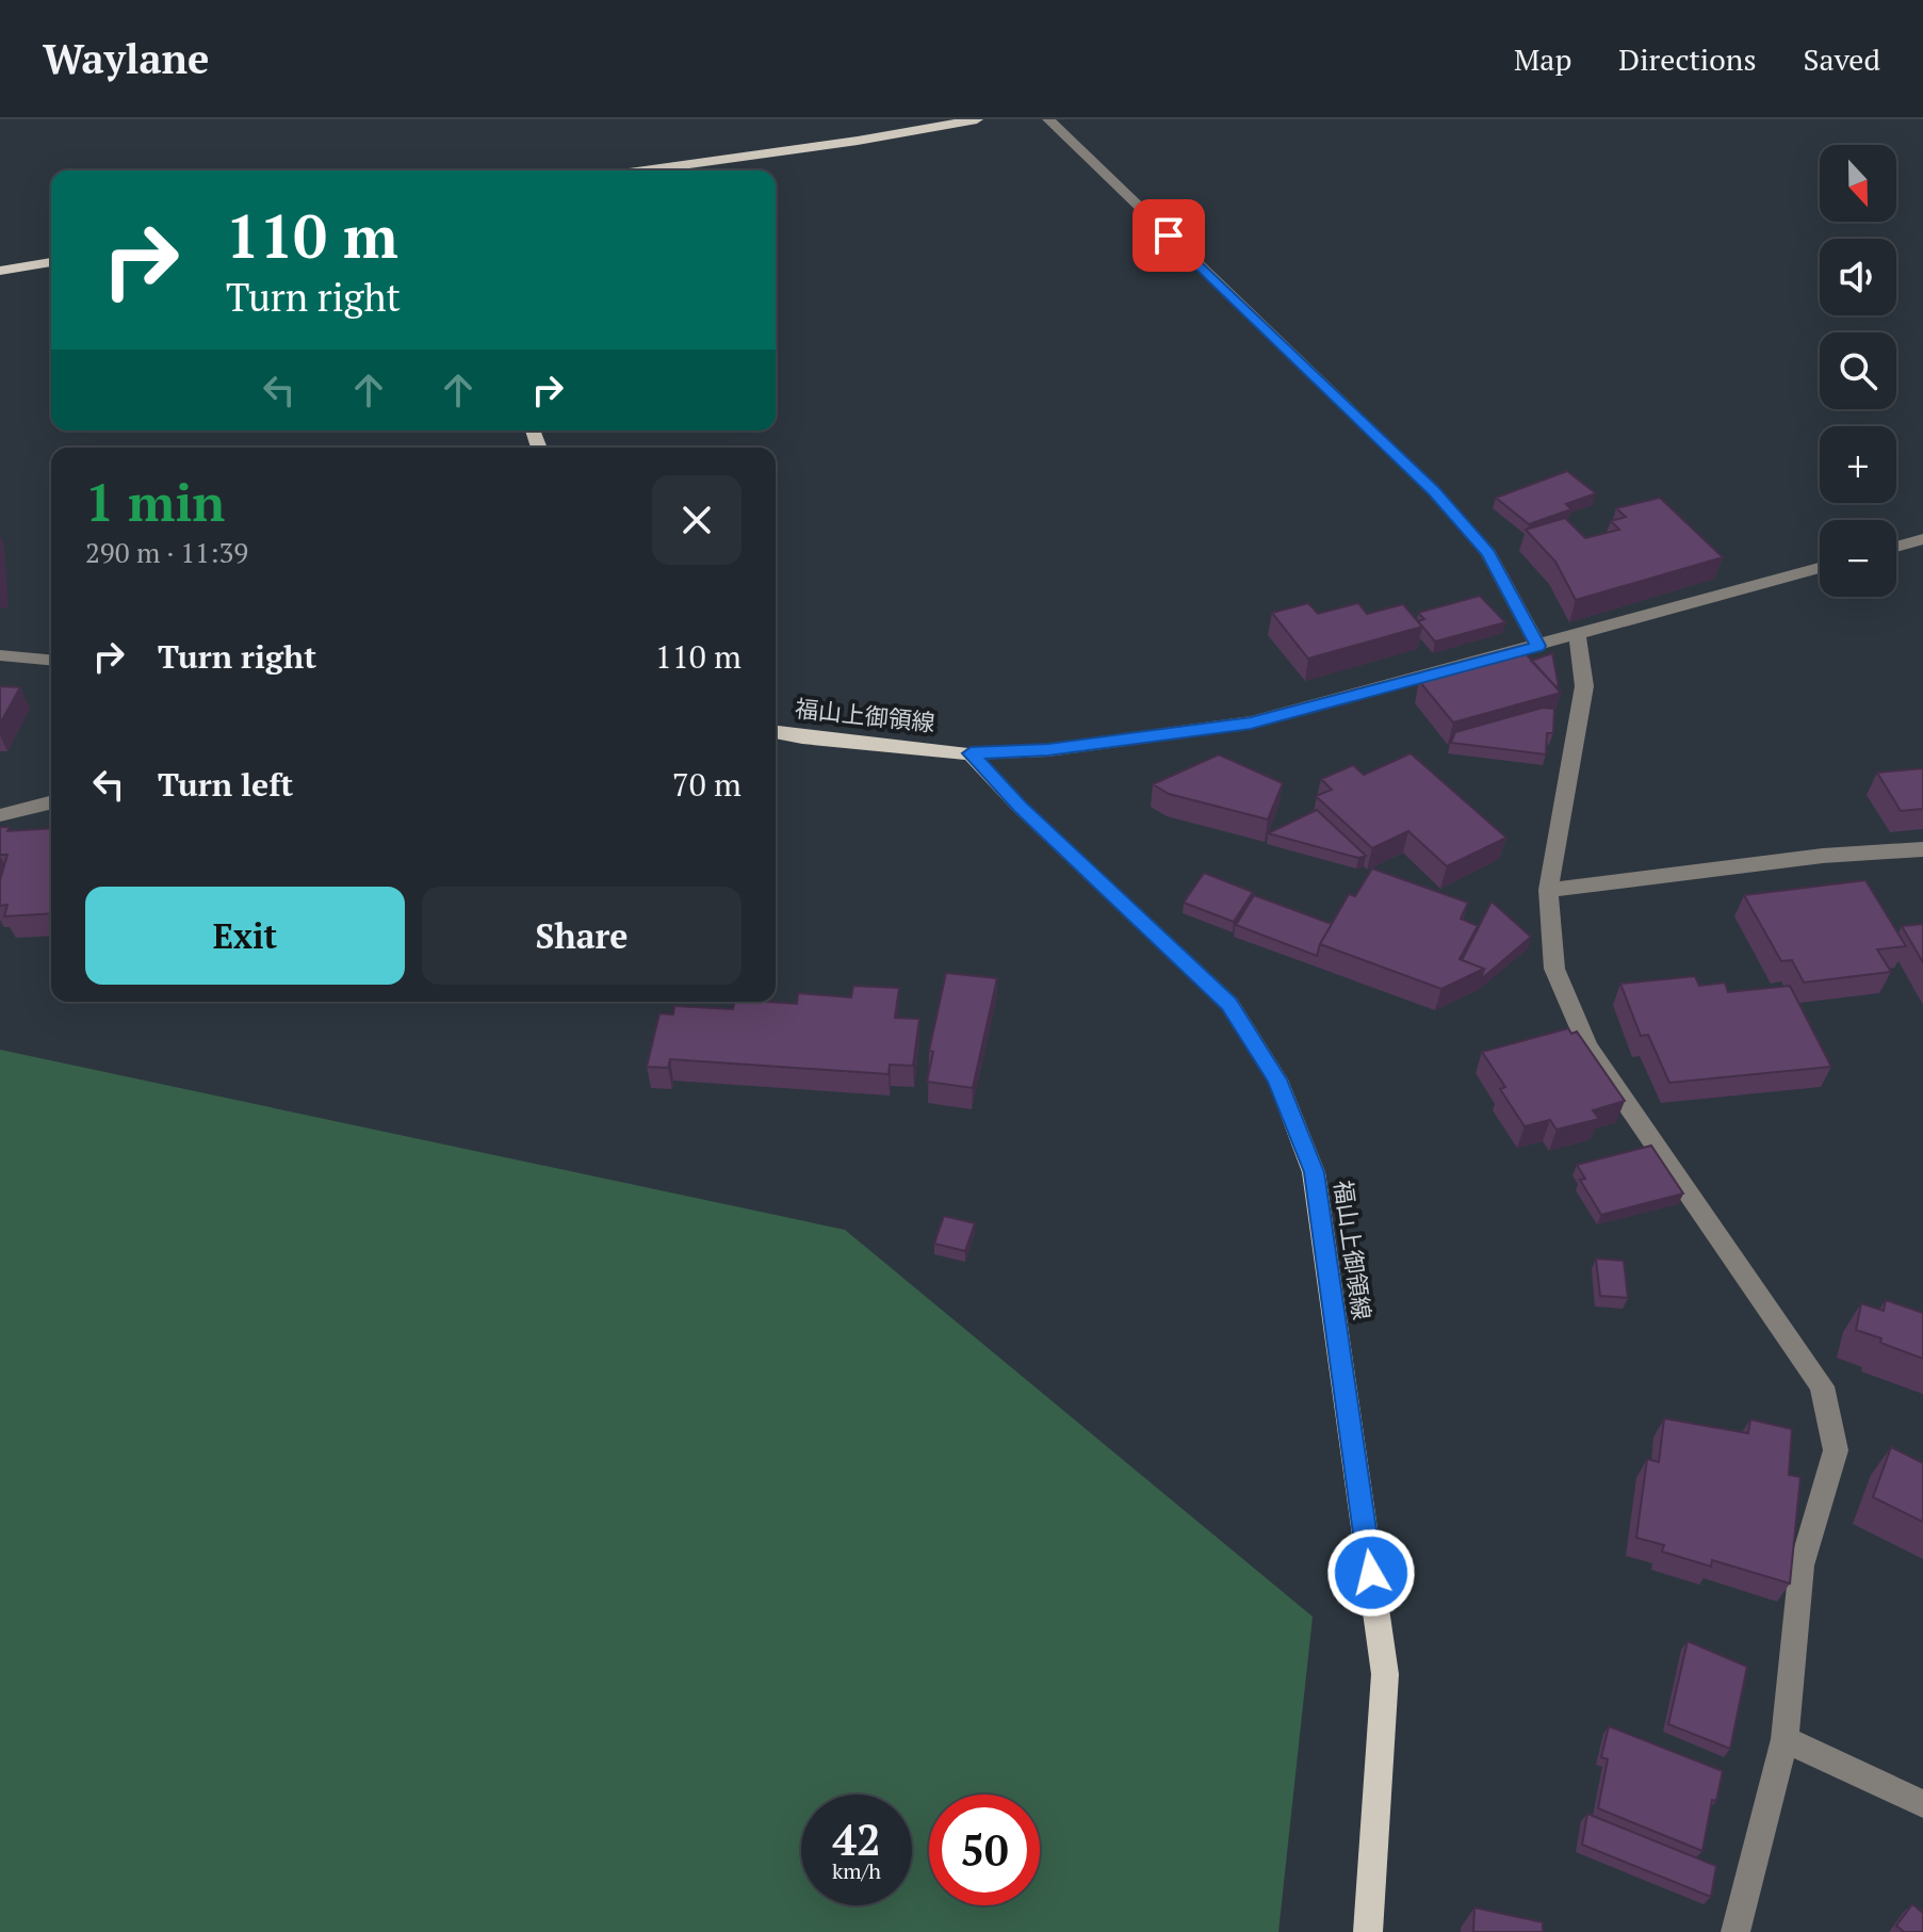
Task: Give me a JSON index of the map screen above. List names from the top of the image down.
{
  "streets": {
    "main road": ["福山上御領線"]
  },
  "north": "bottom",
  "page": {
    "header": "Waylane",
    "nav": ["Map", "Directions", "Saved"],
    "map_buttons": ["+", "−"],
    "turn": ["110 m", "Turn right"],
    "heading": ["1 min", "290 m · 11:39"],
    "list": [
      {
        "name": "Turn right",
        "value": "110 m"
      },
      {
        "name": "Turn left",
        "value": "70 m"
      }
    ],
    "buttons": ["Exit", "Share"],
    "speed": "42 km/h",
    "limit": "50"
  }
}
